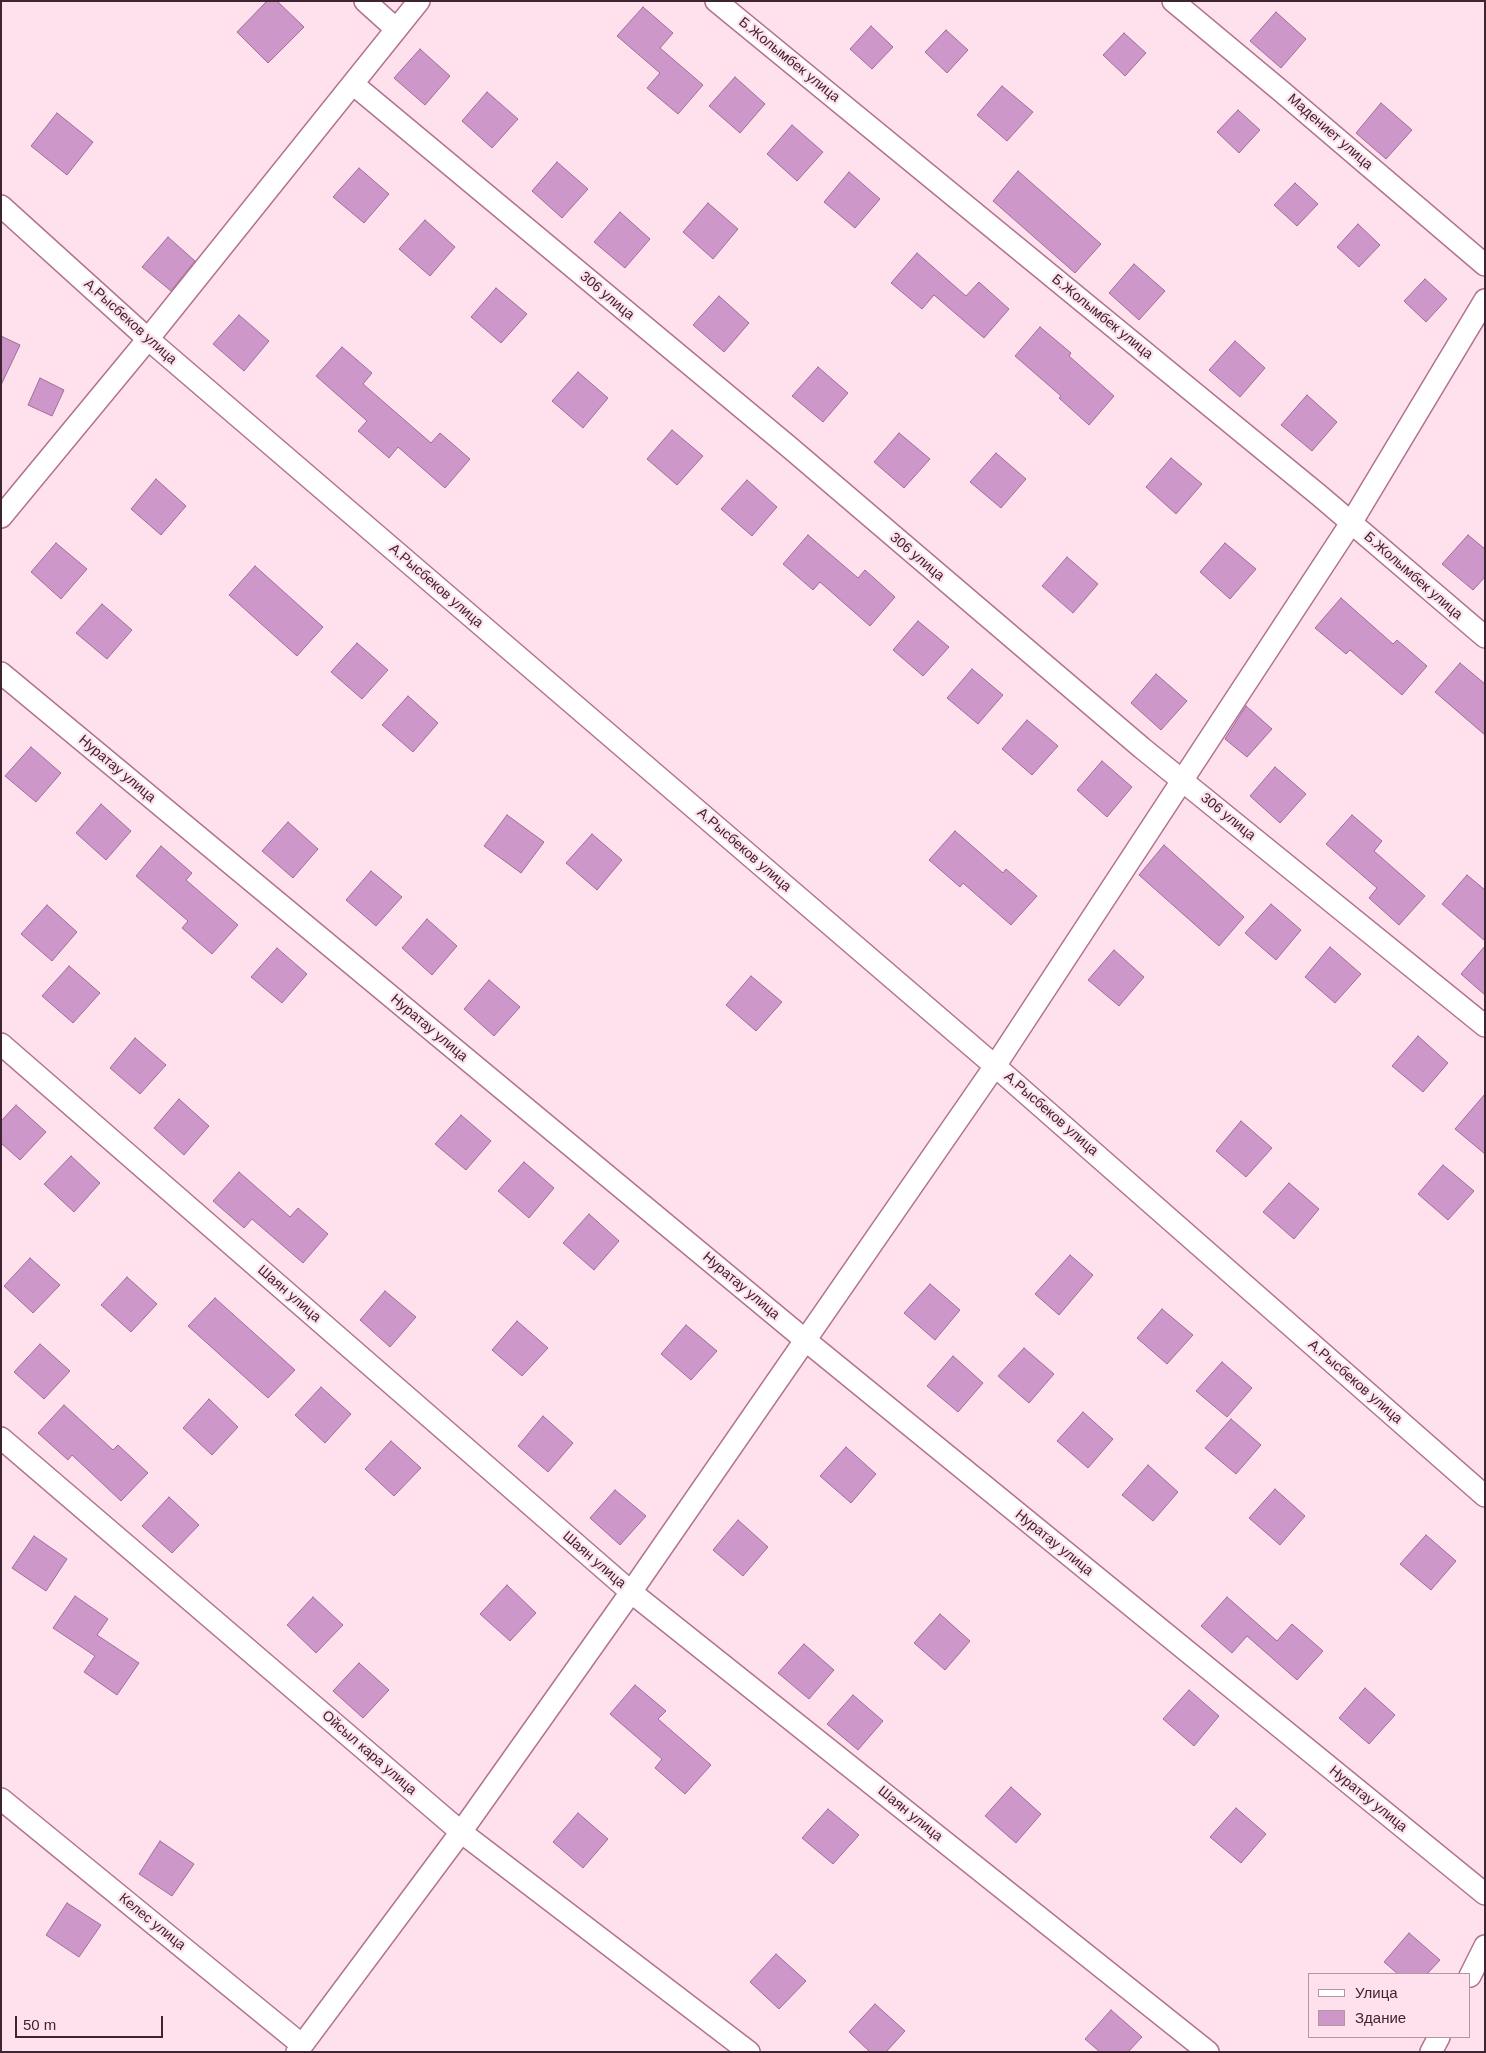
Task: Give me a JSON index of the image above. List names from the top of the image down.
{
  "streets": {
    "street": [
      "Б.Жолымбек улица",
      "Мадениет улица",
      "306 улица",
      "А.Рысбеков улица",
      "Нуратау улица",
      "Шаян улица",
      "Ойсыл кара улица",
      "Келес улица"
    ]
  },
  "legend": ["Улица", "Здание"],
  "scale_bar": "50 m"
}
